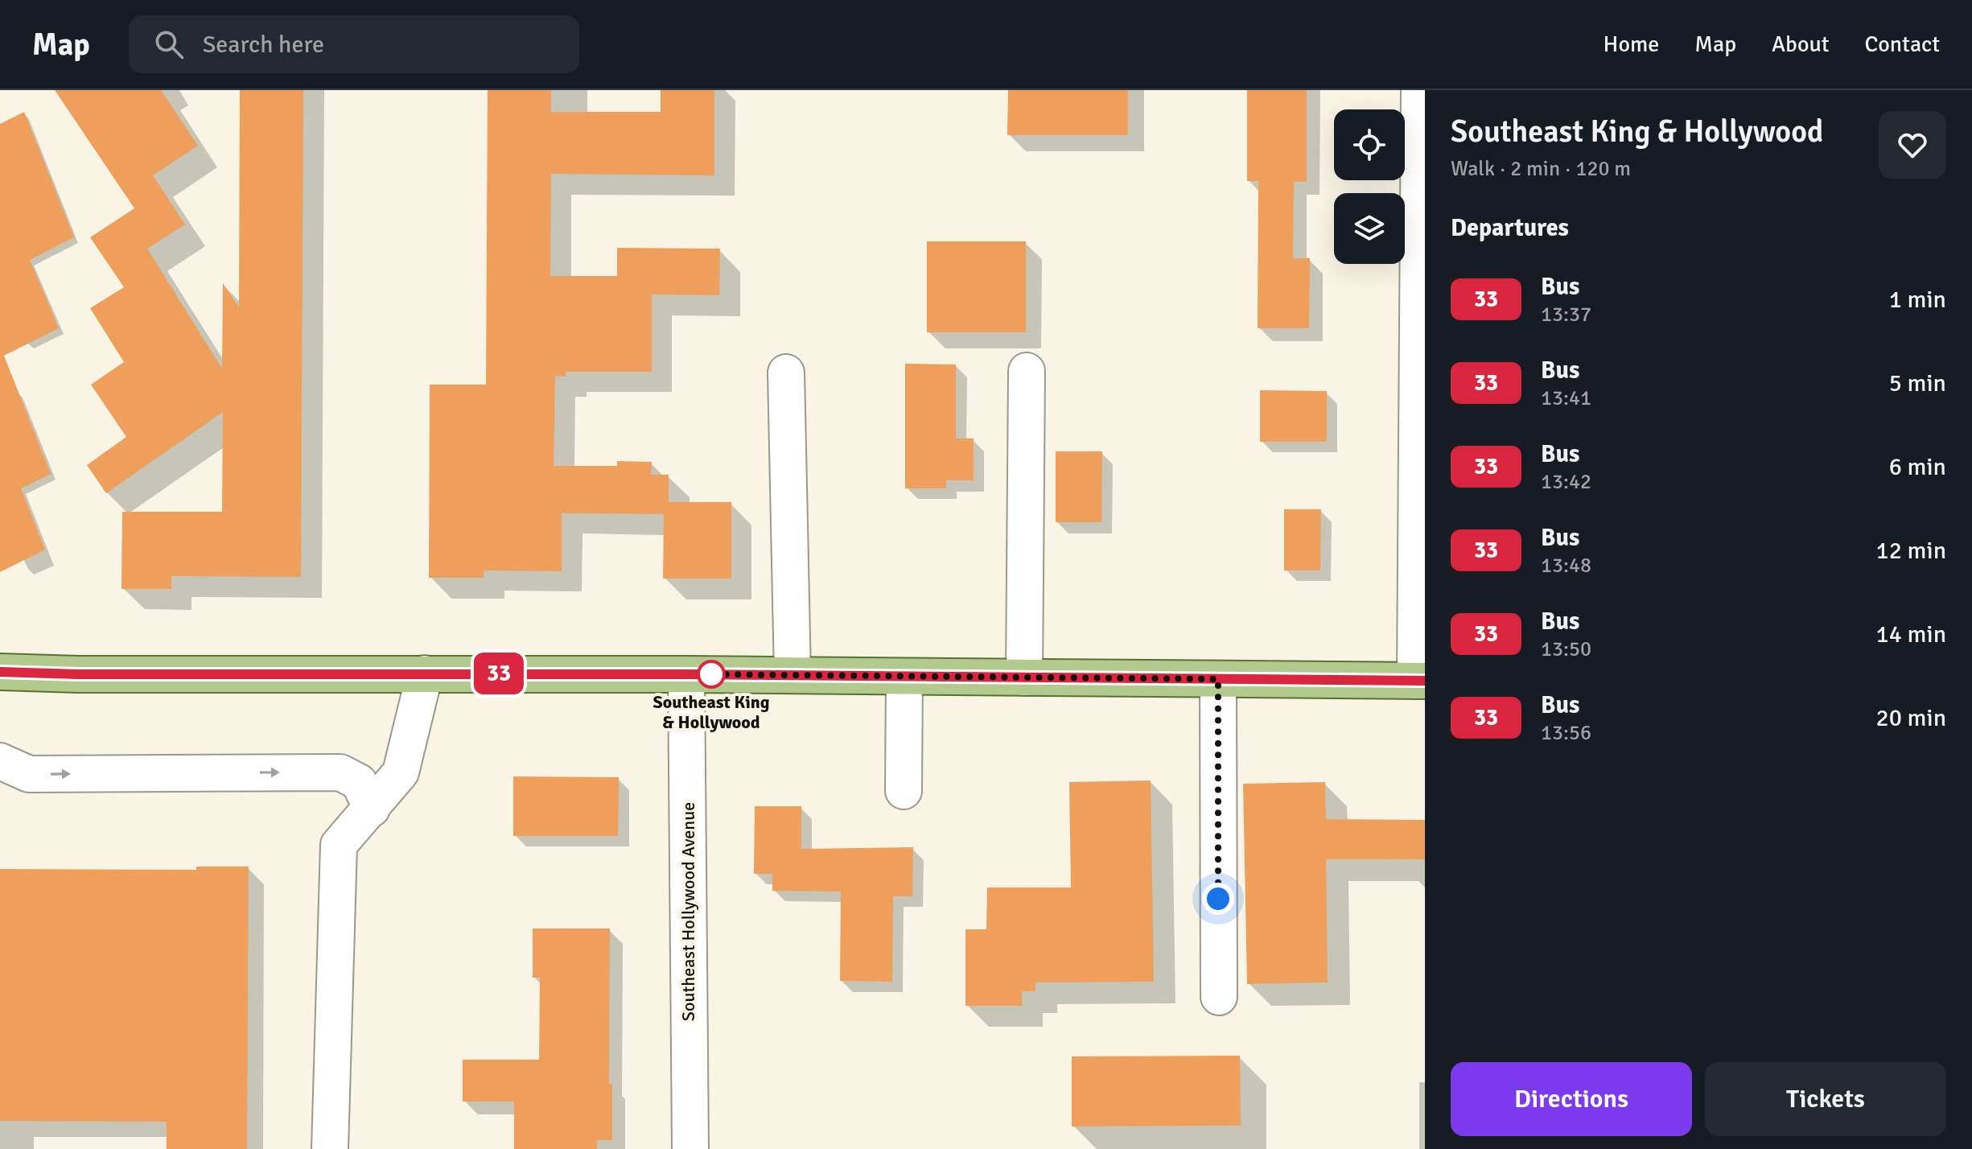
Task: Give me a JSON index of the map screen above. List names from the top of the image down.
{
  "streets": {
    "street": ["Southeast Hollywood Avenue"]
  },
  "places": ["Southeast King & Hollywood"],
  "lines": ["bus line 33"],
  "page": {
    "header": "Map",
    "search": "Search here",
    "nav": [
      "Home",
      "Map",
      "About",
      "Contact"
    ],
    "on_map": "33",
    "heading": [
      ["Southeast King & Hollywood", "Walk · 2 min · 120 m"],
      "Departures"
    ],
    "list": [
      {
        "mark": "33",
        "name": "Bus",
        "note": "13:37",
        "value": "1 min"
      },
      {
        "mark": "33",
        "name": "Bus",
        "note": "13:41",
        "value": "5 min"
      },
      {
        "mark": "33",
        "name": "Bus",
        "note": "13:42",
        "value": "6 min"
      },
      {
        "mark": "33",
        "name": "Bus",
        "note": "13:48",
        "value": "12 min"
      },
      {
        "mark": "33",
        "name": "Bus",
        "note": "13:50",
        "value": "14 min"
      },
      {
        "mark": "33",
        "name": "Bus",
        "note": "13:56",
        "value": "20 min"
      }
    ],
    "buttons": ["Directions", "Tickets"]
  }
}
